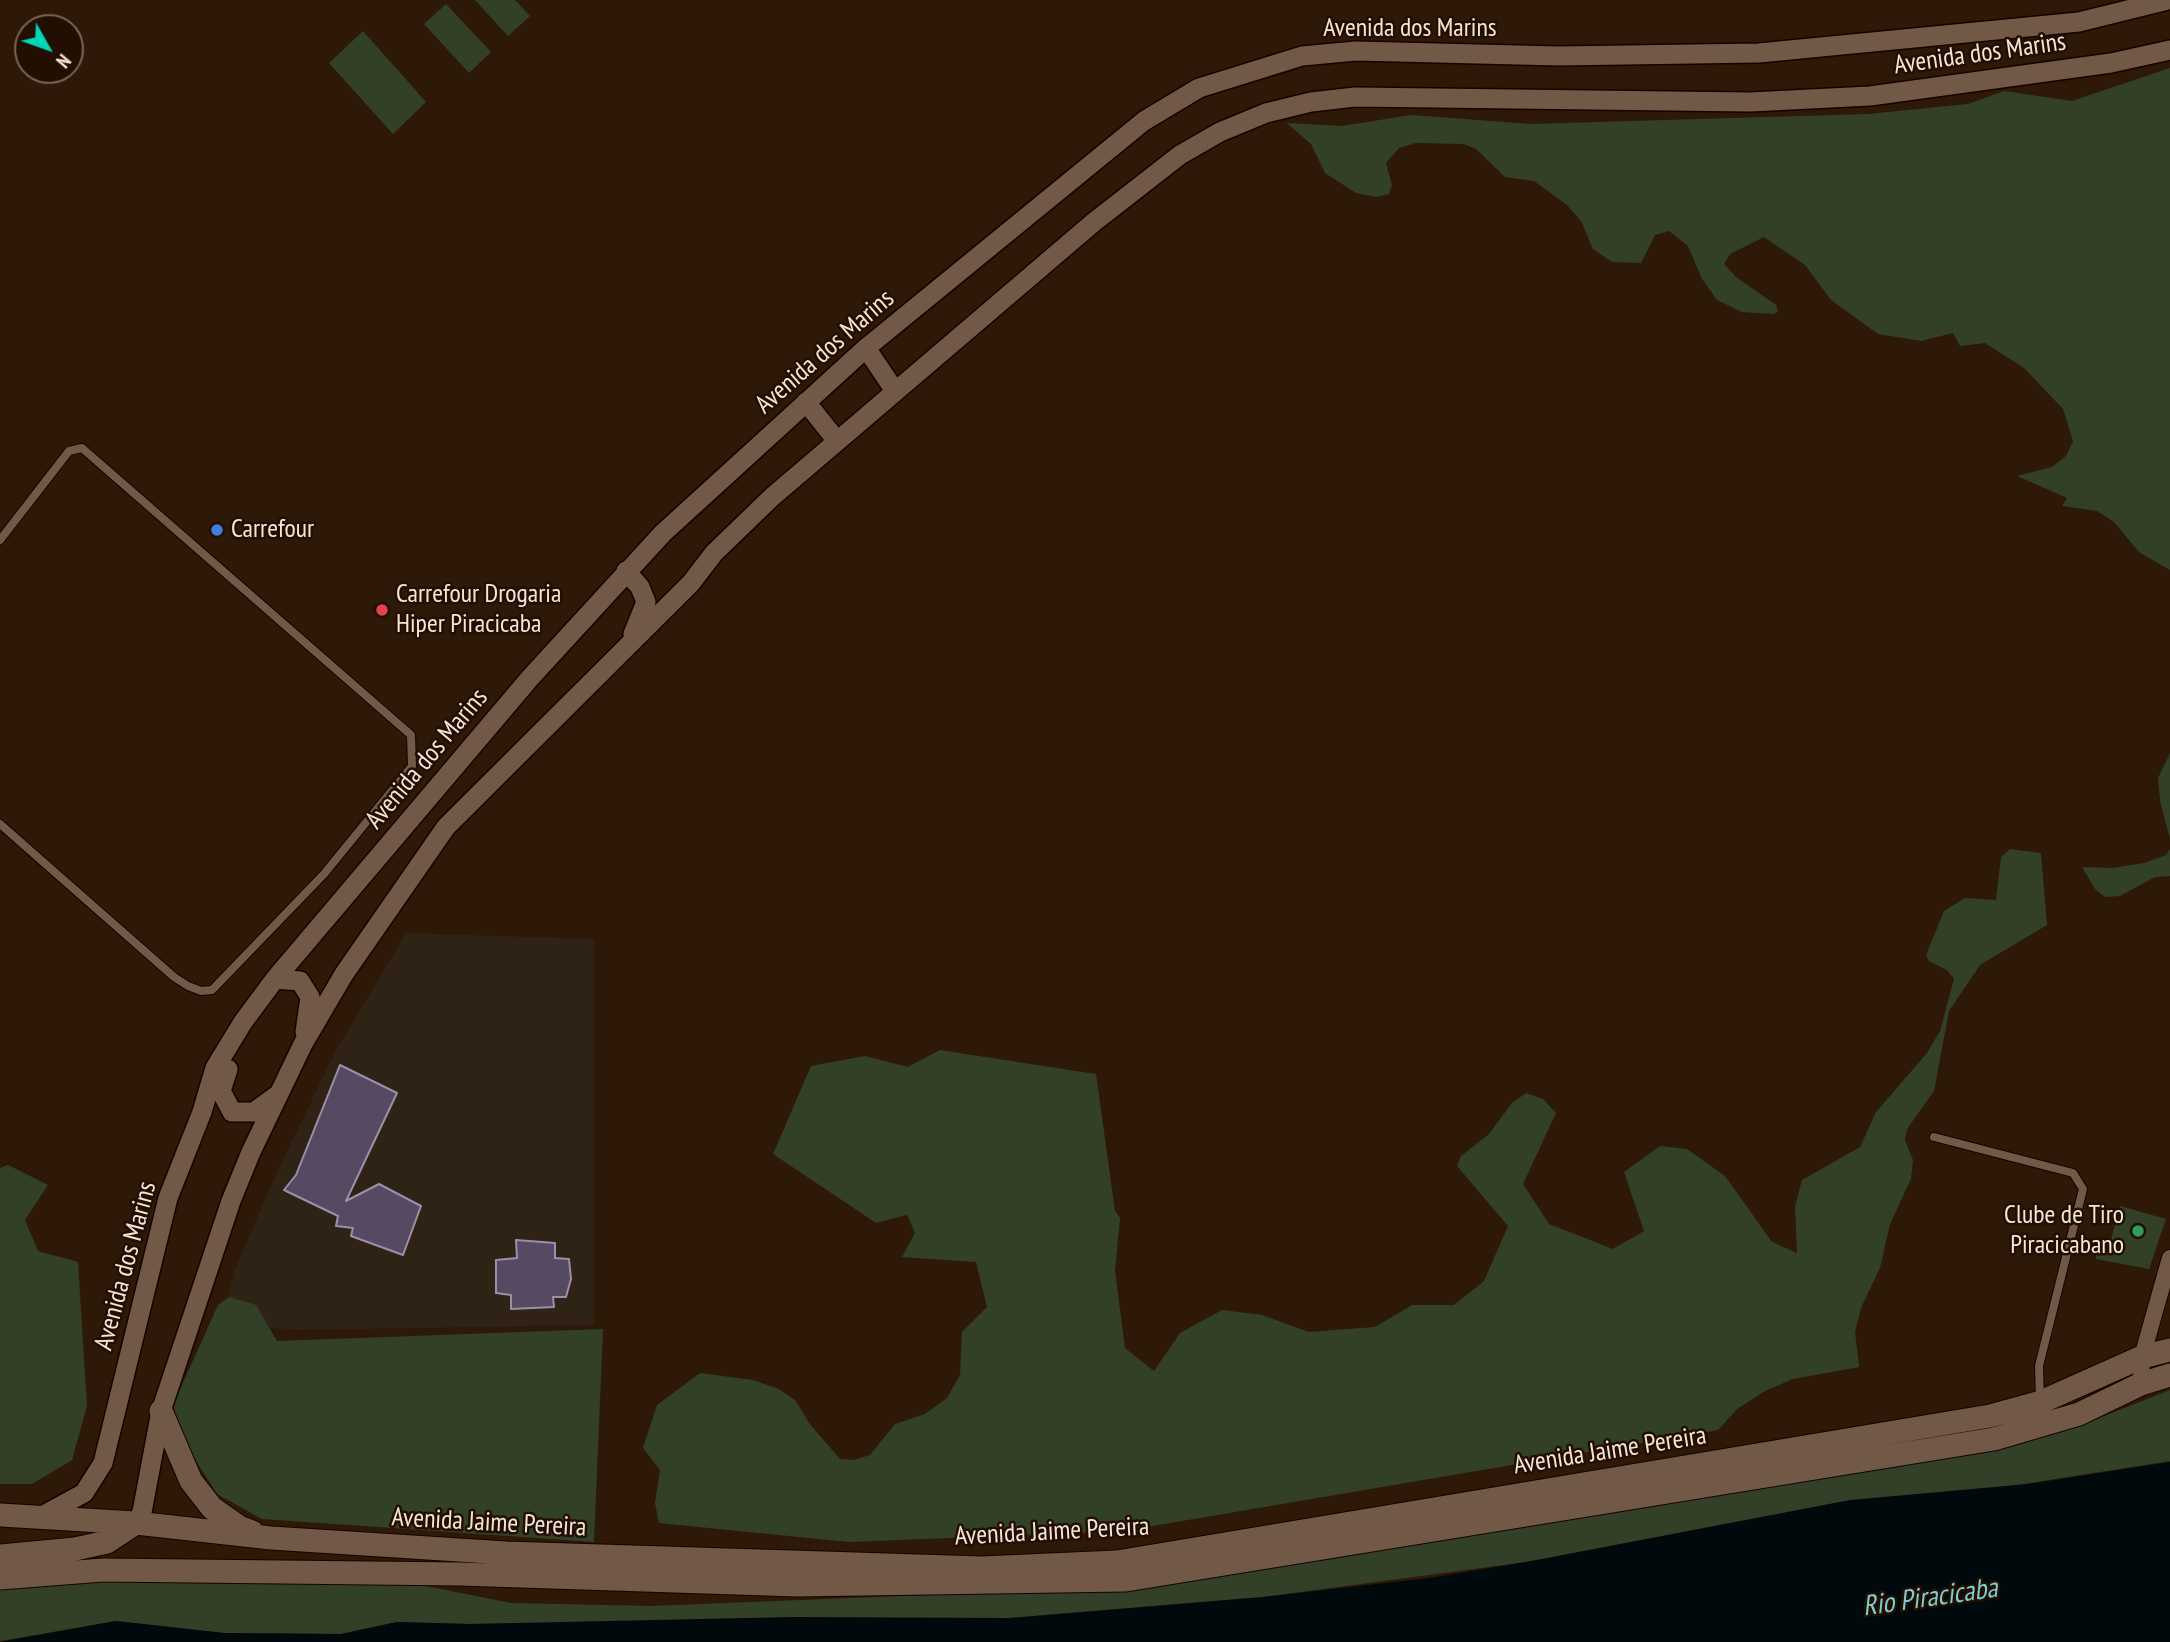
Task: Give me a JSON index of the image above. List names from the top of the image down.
{
  "streets": {
    "main road": ["Avenida Jaime Pereira"],
    "street": ["Avenida dos Marins"]
  },
  "crossings": [
    ["Avenida dos Marins", "Avenida Jaime Pereira"]
  ],
  "water": ["Rio Piracicaba"],
  "places": ["Carrefour", "Carrefour Drogaria Hiper Piracicaba", "Clube de Tiro Piracicabano"],
  "north": "bottom right"
}
